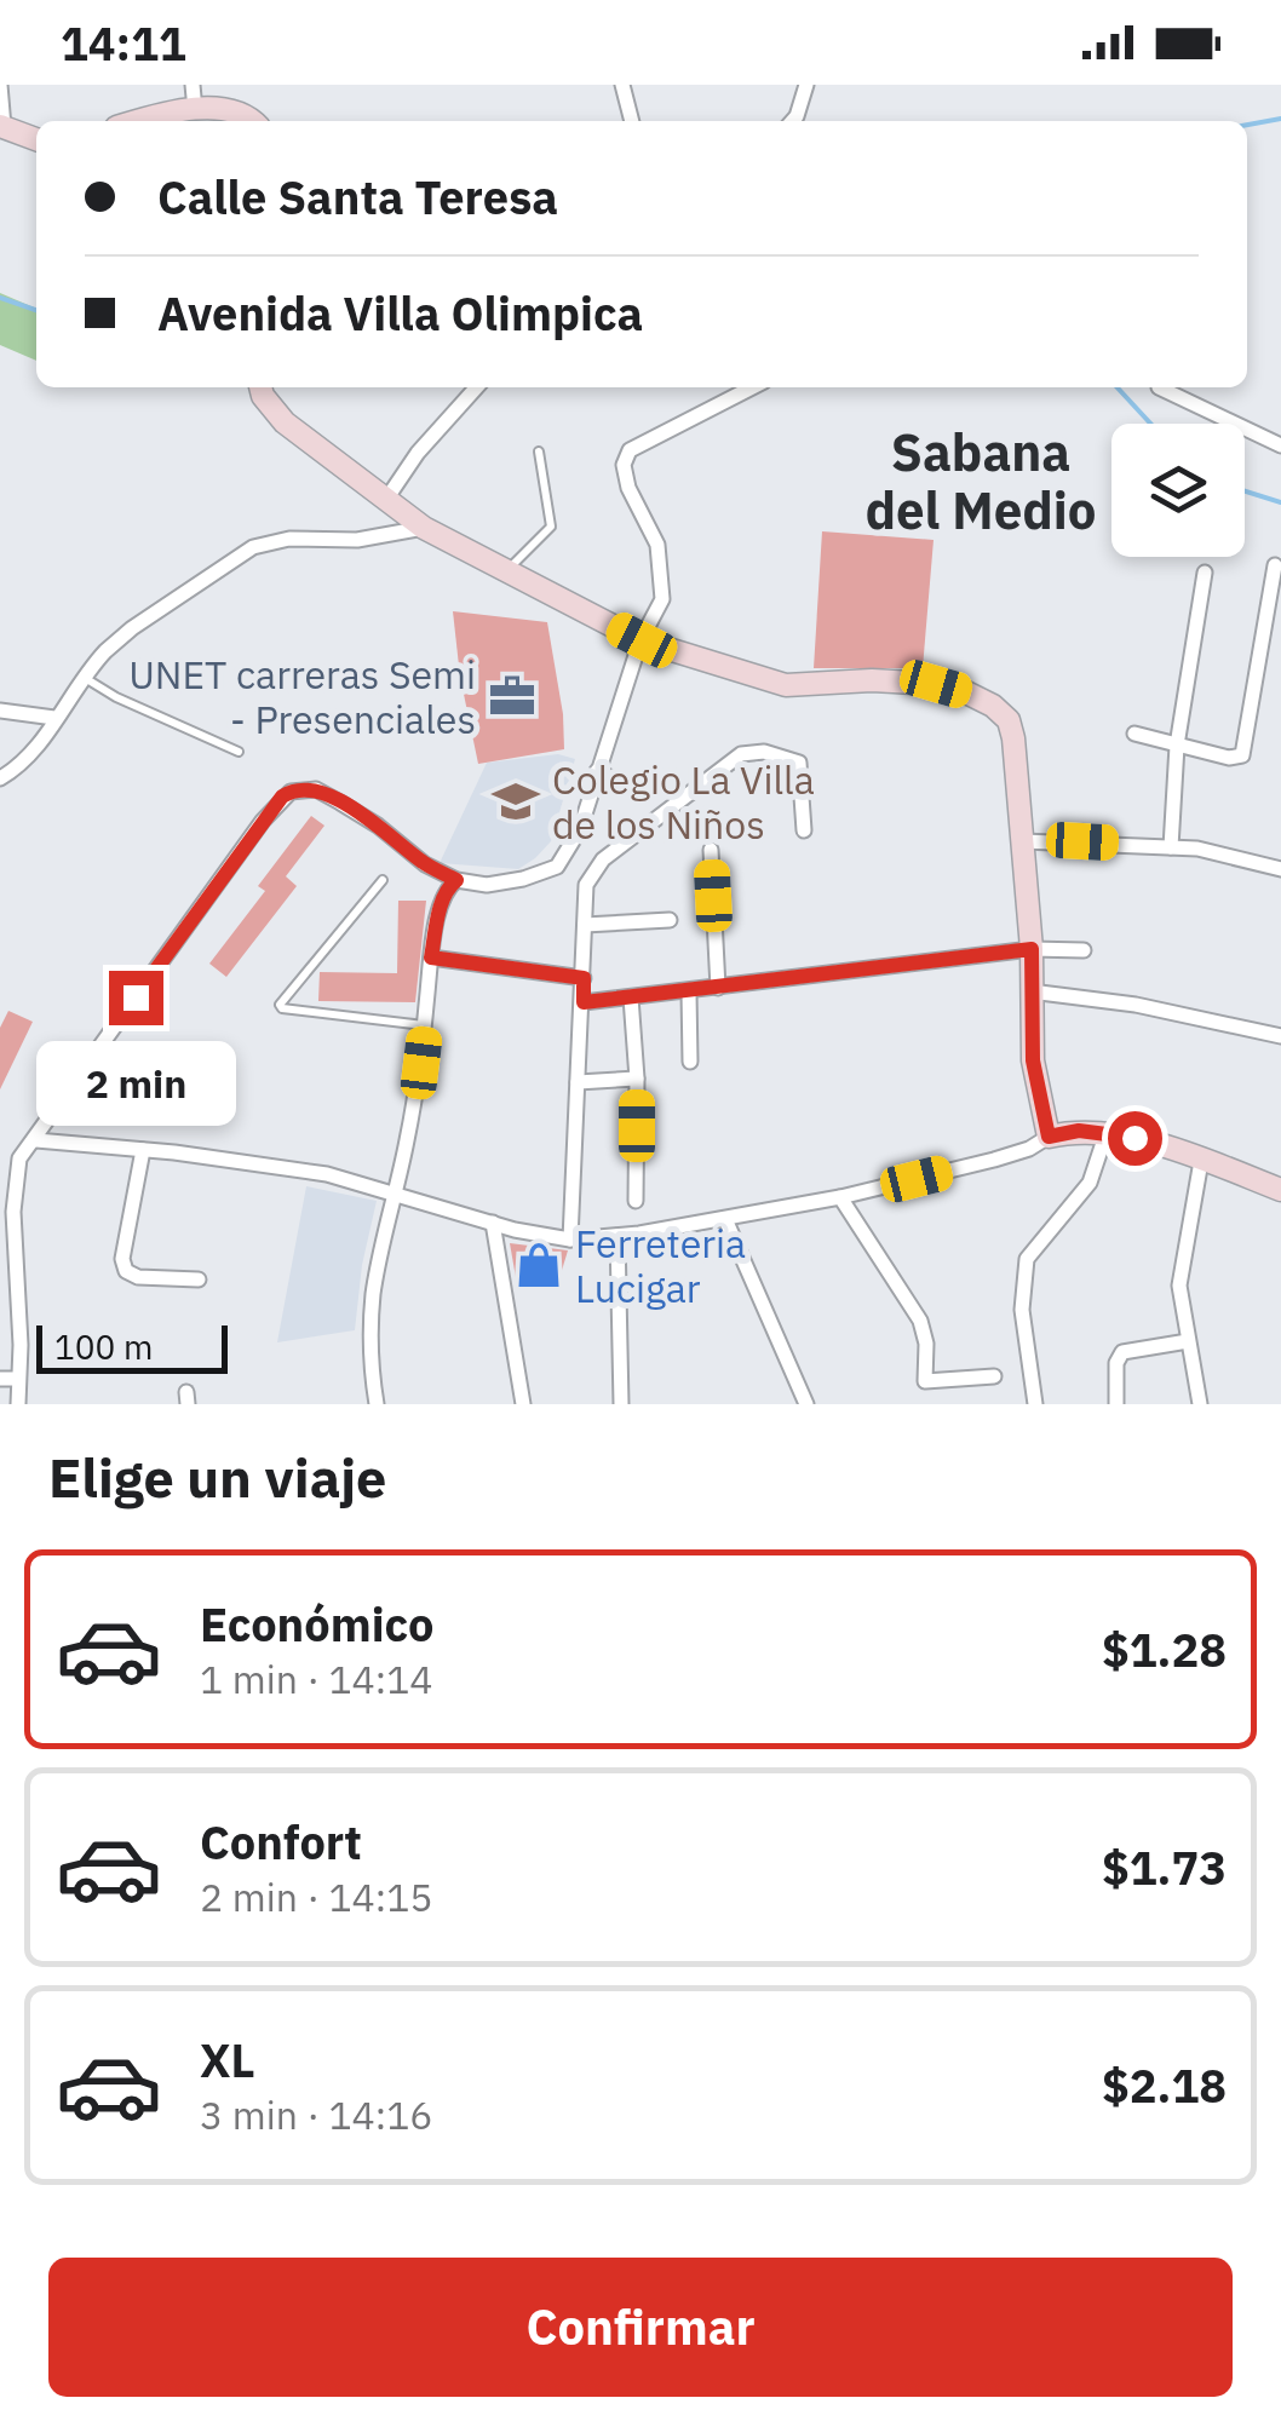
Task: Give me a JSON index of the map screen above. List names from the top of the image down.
{
  "districts": ["Sabana del Medio"],
  "places": {
    "office": ["UNET carreras Semi - Presenciales"],
    "school or university": ["Colegio La Villa de los Niños"],
    "shop": ["Ferreteria Lucigar"]
  },
  "scale_bar": "100 m",
  "page": {
    "status": "14:11",
    "banner": ["Calle Santa Teresa", "Avenida Villa Olimpica"],
    "bubble": "2 min",
    "scale": "100 m",
    "heading": "Elige un viaje",
    "list": [
      {
        "name": "Económico",
        "note": "1 min · 14:14",
        "value": "$1.28"
      },
      {
        "name": "Confort",
        "note": "2 min · 14:15",
        "value": "$1.73"
      },
      {
        "name": "XL",
        "note": "3 min · 14:16",
        "value": "$2.18"
      }
    ],
    "buttons": "Confirmar"
  }
}
